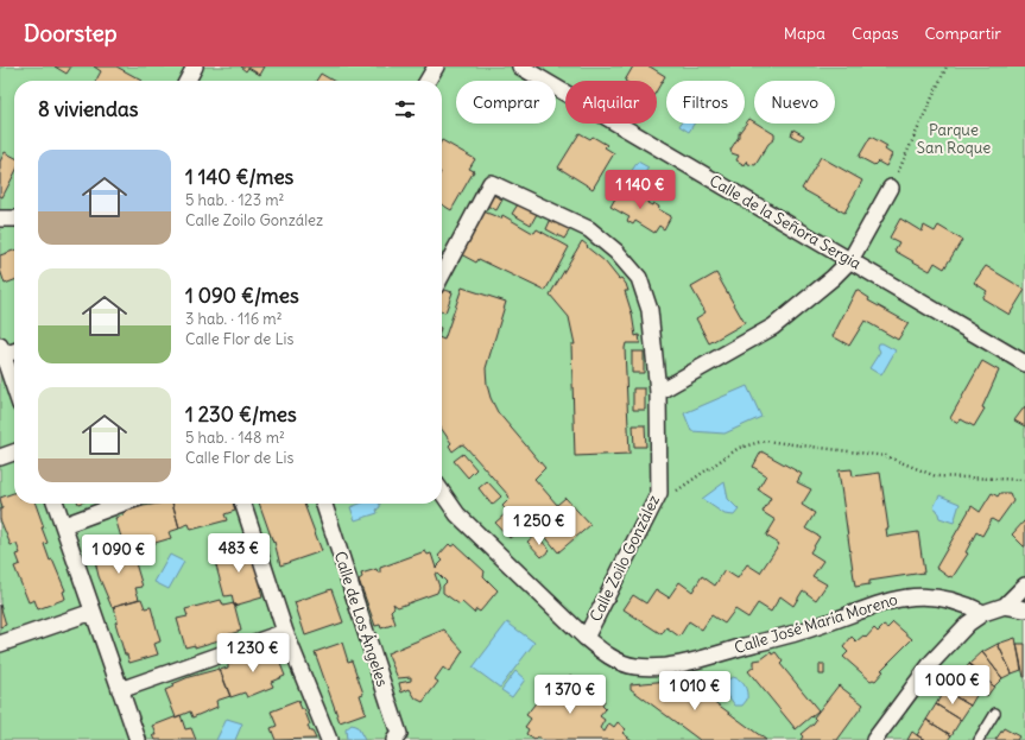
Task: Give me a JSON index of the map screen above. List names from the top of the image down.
{
  "streets": {
    "street": [
      "Calle de la Señora Sergia",
      "Calle Zoilo González",
      "Calle de Los Ángeles",
      "Calle José María Moreno"
    ]
  },
  "crossings": [
    ["Calle Zoilo González", "Calle José María Moreno"]
  ],
  "parks": ["Parque San Roque"],
  "page": {
    "header": "Doorstep",
    "nav": ["Mapa", "Capas", "Compartir"],
    "chip": [
      "Comprar",
      "Alquilar",
      "Filtros",
      "Nuevo"
    ],
    "heading": "8 viviendas",
    "list": [
      {
        "name": "1 140 €/mes",
        "note": "5 hab. · 123 m² · Calle Zoilo González"
      },
      {
        "name": "1 090 €/mes",
        "note": "3 hab. · 116 m² · Calle Flor de Lis"
      },
      {
        "name": "1 230 €/mes",
        "note": "5 hab. · 148 m² · Calle Flor de Lis"
      }
    ],
    "price": [
      "1 140 €",
      "1 250 €",
      "483 €",
      "1 090 €",
      "1 230 €",
      "1 000 €",
      "1 010 €",
      "1 370 €"
    ]
  }
}
